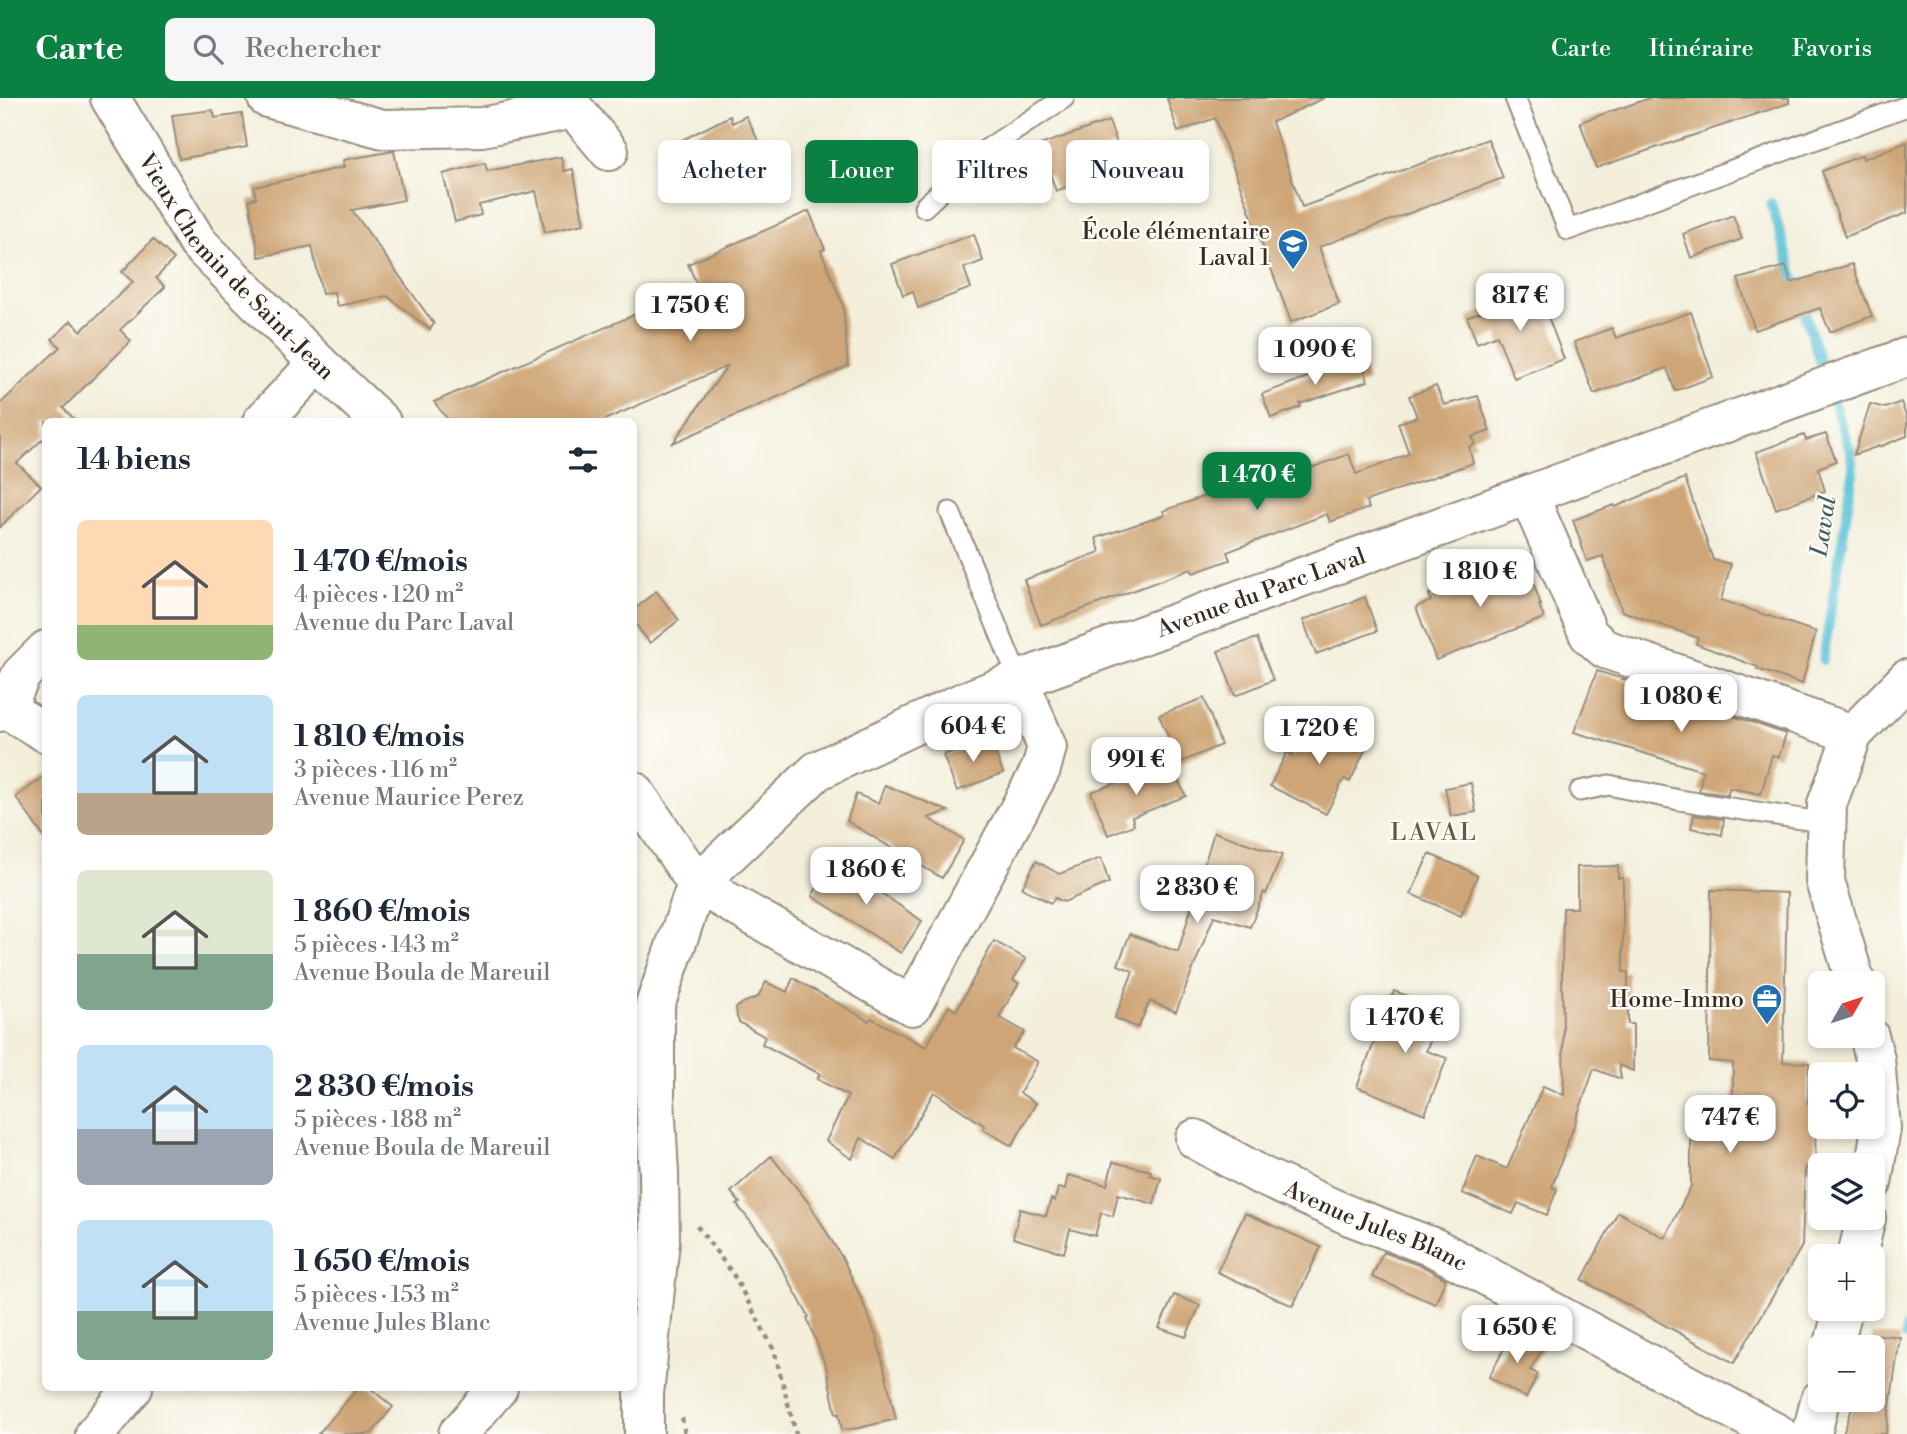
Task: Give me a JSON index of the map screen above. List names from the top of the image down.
{
  "streets": {
    "street": ["Vieux Chemin de Saint-Jean", "Avenue du Parc Laval", "Avenue Jules Blanc"]
  },
  "districts": ["LAVAL"],
  "water": ["Laval"],
  "places": {
    "school or university": ["École élémentaire Laval 1"],
    "office": ["Home-Immo"]
  },
  "north": "top right",
  "page": {
    "header": "Carte",
    "search": "Rechercher",
    "nav": ["Carte", "Itinéraire", "Favoris"],
    "chip": [
      "Acheter",
      "Louer",
      "Filtres",
      "Nouveau"
    ],
    "price": [
      "817 €",
      "1 750 €",
      "1 090 €",
      "1 470 €",
      "1 810 €",
      "1 080 €",
      "604 €",
      "1 720 €",
      "991 €",
      "1 860 €",
      "2 830 €",
      "1 470 €",
      "747 €",
      "1 650 €"
    ],
    "heading": "14 biens",
    "list": [
      {
        "name": "1 470 €/mois",
        "note": "4 pièces · 120 m² · Avenue du Parc Laval"
      },
      {
        "name": "1 810 €/mois",
        "note": "3 pièces · 116 m² · Avenue Maurice Perez"
      },
      {
        "name": "1 860 €/mois",
        "note": "5 pièces · 143 m² · Avenue Boula de Mareuil"
      },
      {
        "name": "2 830 €/mois",
        "note": "5 pièces · 188 m² · Avenue Boula de Mareuil"
      },
      {
        "name": "1 650 €/mois",
        "note": "5 pièces · 153 m² · Avenue Jules Blanc"
      }
    ],
    "map_buttons": ["+", "−"]
  }
}
